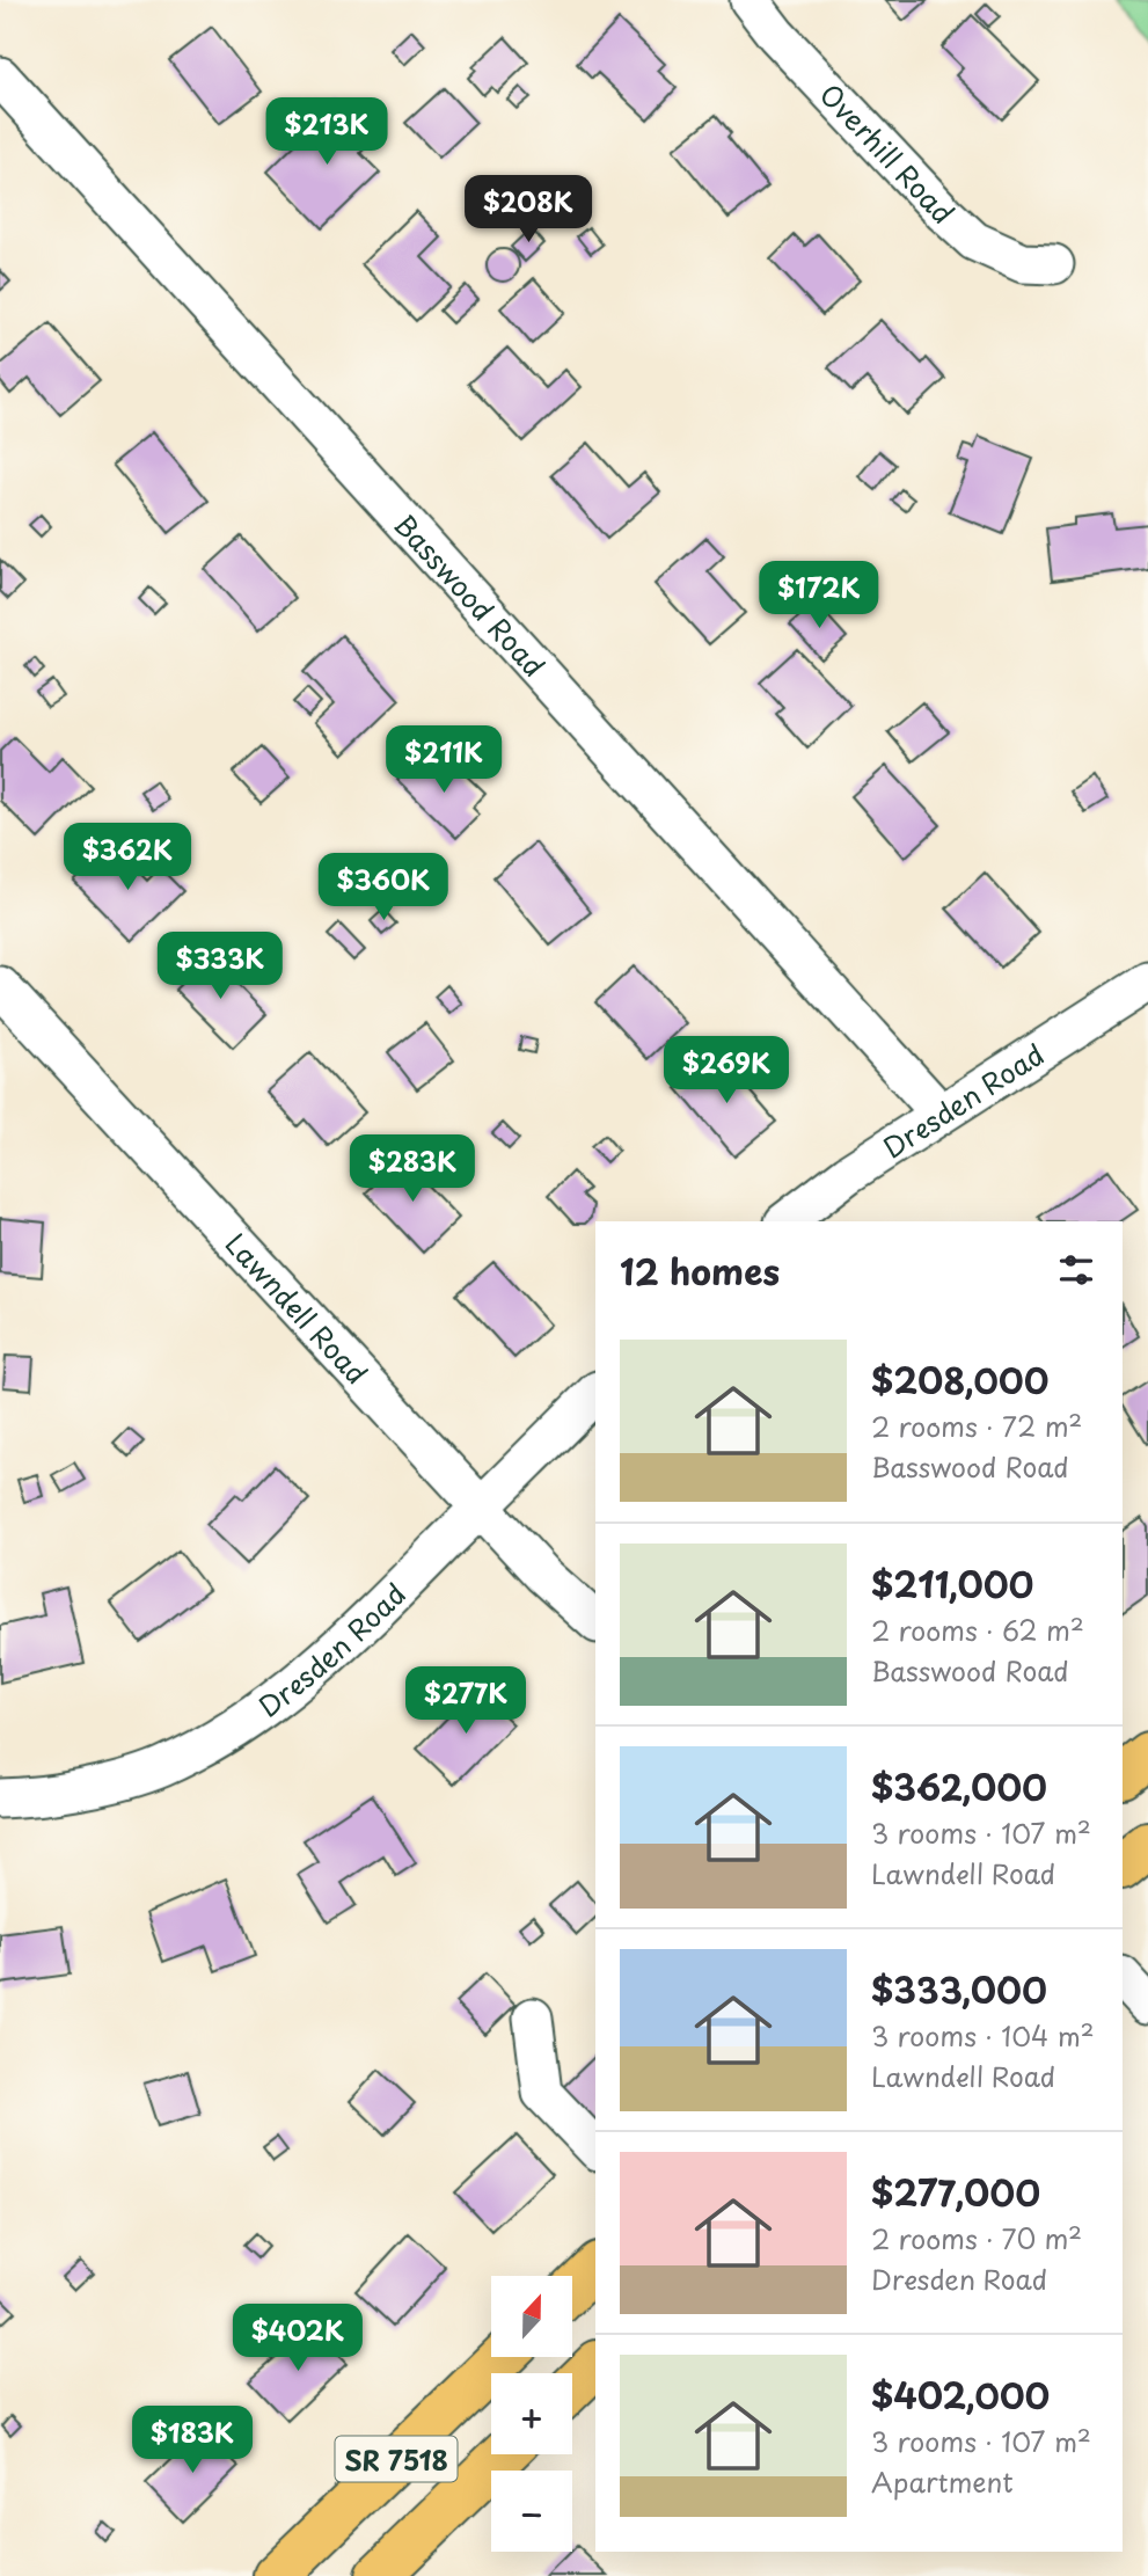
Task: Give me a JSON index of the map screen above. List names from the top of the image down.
{
  "streets": {
    "highway": ["SR 7518"],
    "street": [
      "Overhill Road",
      "Basswood Road",
      "Dresden Road",
      "Lawndell Road"
    ]
  },
  "crossings": [
    ["Basswood Road", "Dresden Road"],
    ["Dresden Road", "Lawndell Road"]
  ],
  "north": "top",
  "page": {
    "price": [
      "$213K",
      "$208K",
      "$172K",
      "$211K",
      "$362K",
      "$360K",
      "$333K",
      "$269K",
      "$283K",
      "$277K",
      "$402K",
      "$183K"
    ],
    "heading": "12 homes",
    "list": [
      {
        "name": "$208,000",
        "note": "2 rooms · 72 m² · Basswood Road"
      },
      {
        "name": "$211,000",
        "note": "2 rooms · 62 m² · Basswood Road"
      },
      {
        "name": "$362,000",
        "note": "3 rooms · 107 m² · Lawndell Road"
      },
      {
        "name": "$333,000",
        "note": "3 rooms · 104 m² · Lawndell Road"
      },
      {
        "name": "$277,000",
        "note": "2 rooms · 70 m² · Dresden Road"
      },
      {
        "name": "$402,000",
        "note": "3 rooms · 107 m² · Apartment"
      }
    ],
    "map_buttons": ["+", "−"]
  }
}
